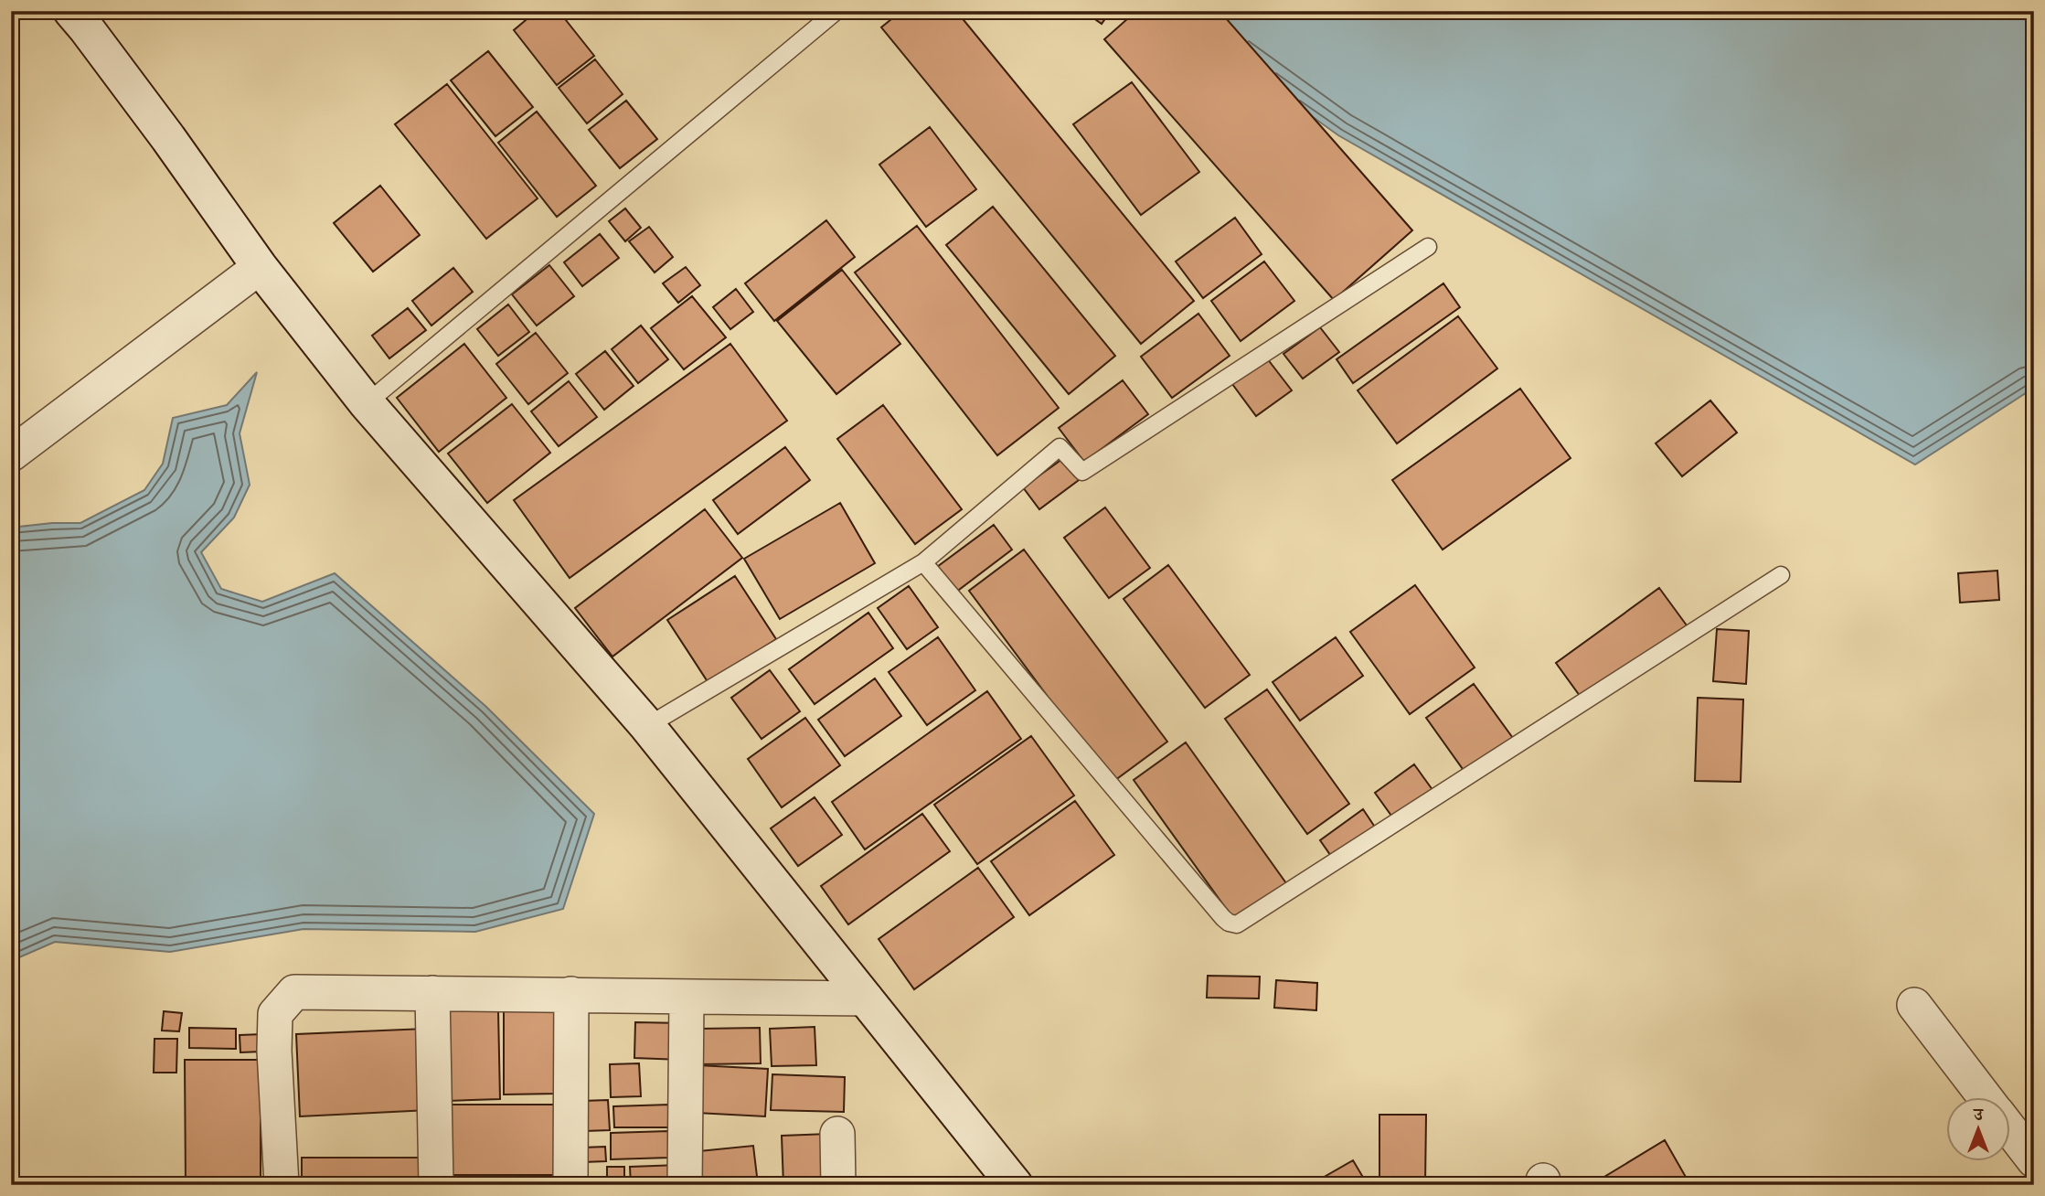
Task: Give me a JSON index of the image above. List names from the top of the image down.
{
  "north": "top"
}
